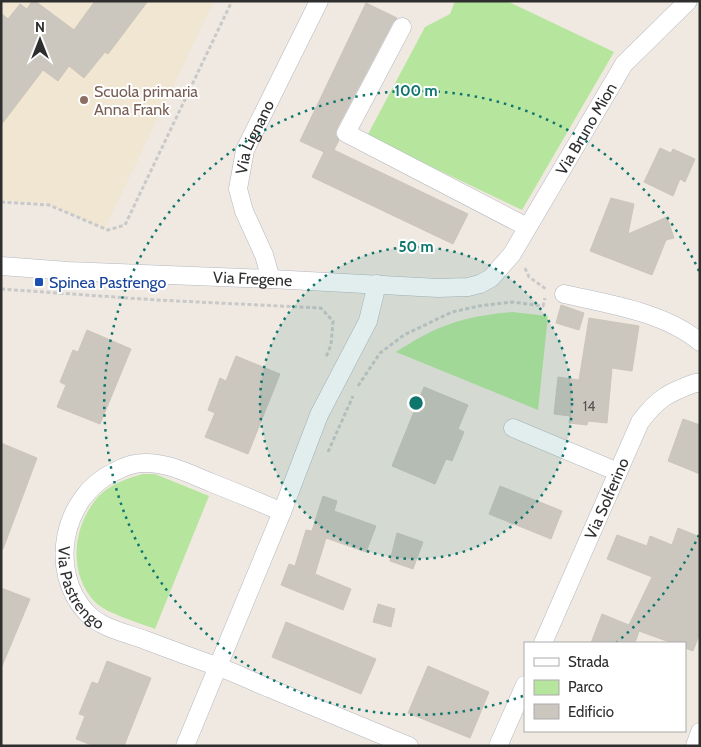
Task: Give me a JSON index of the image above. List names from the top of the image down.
{
  "streets": {
    "street": [
      "Via Bruno Mion",
      "Via Lignano",
      "Via Fregene",
      "Via Solferino",
      "Via Pastrengo"
    ]
  },
  "crossings": [
    ["Via Bruno Mion", "Via Fregene"],
    ["Via Lignano", "Via Fregene"]
  ],
  "places": {
    "other": ["Scuola primaria Anna Frank"],
    "transit": ["Spinea Pastrengo"]
  },
  "house_numbers": ["14"],
  "legend": ["Strada", "Parco", "Edificio"],
  "north": "top",
  "rings": ["100 m", "50 m"]
}
